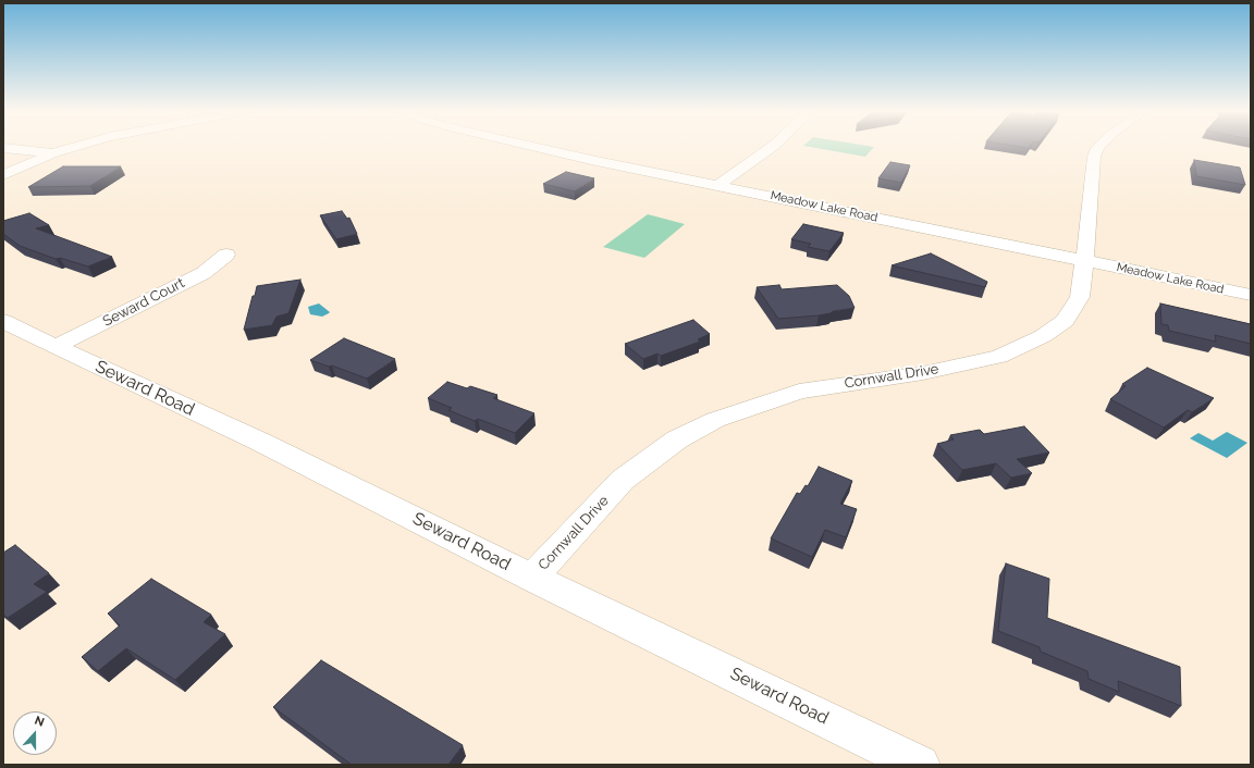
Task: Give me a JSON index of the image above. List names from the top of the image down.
{
  "streets": {
    "street": [
      "Meadow Lake Road",
      "Seward Court",
      "Cornwall Drive",
      "Seward Road"
    ]
  },
  "crossings": [
    ["Meadow Lake Road", "Cornwall Drive"],
    ["Seward Court", "Seward Road"],
    ["Cornwall Drive", "Seward Road"]
  ],
  "north": "top"
}
